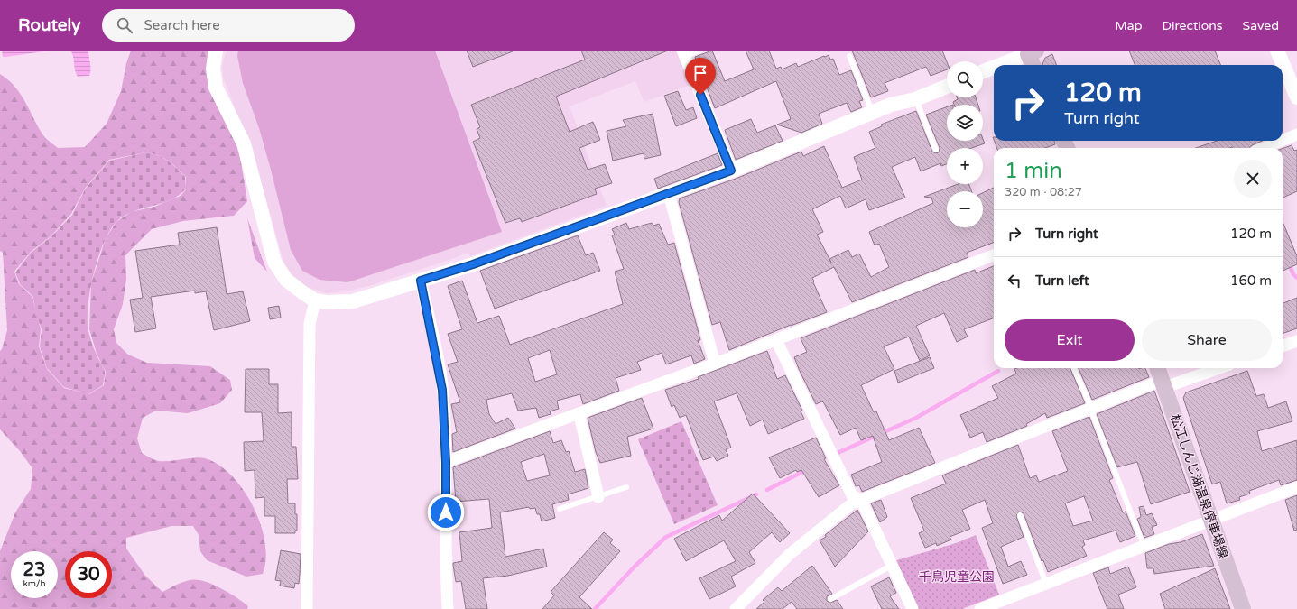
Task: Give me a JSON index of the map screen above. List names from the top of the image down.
{
  "streets": {
    "main road": ["松江しんじ湖温泉停車場線"]
  },
  "parks": ["千鳥児童公園"],
  "page": {
    "header": "Routely",
    "search": "Search here",
    "nav": ["Map", "Directions", "Saved"],
    "map_buttons": ["+", "−"],
    "turn": ["120 m", "Turn right"],
    "heading": ["1 min", "320 m · 08:27"],
    "list": [
      {
        "name": "Turn right",
        "value": "120 m"
      },
      {
        "name": "Turn left",
        "value": "160 m"
      }
    ],
    "buttons": ["Exit", "Share"],
    "speed": "23 km/h",
    "limit": "30"
  }
}
